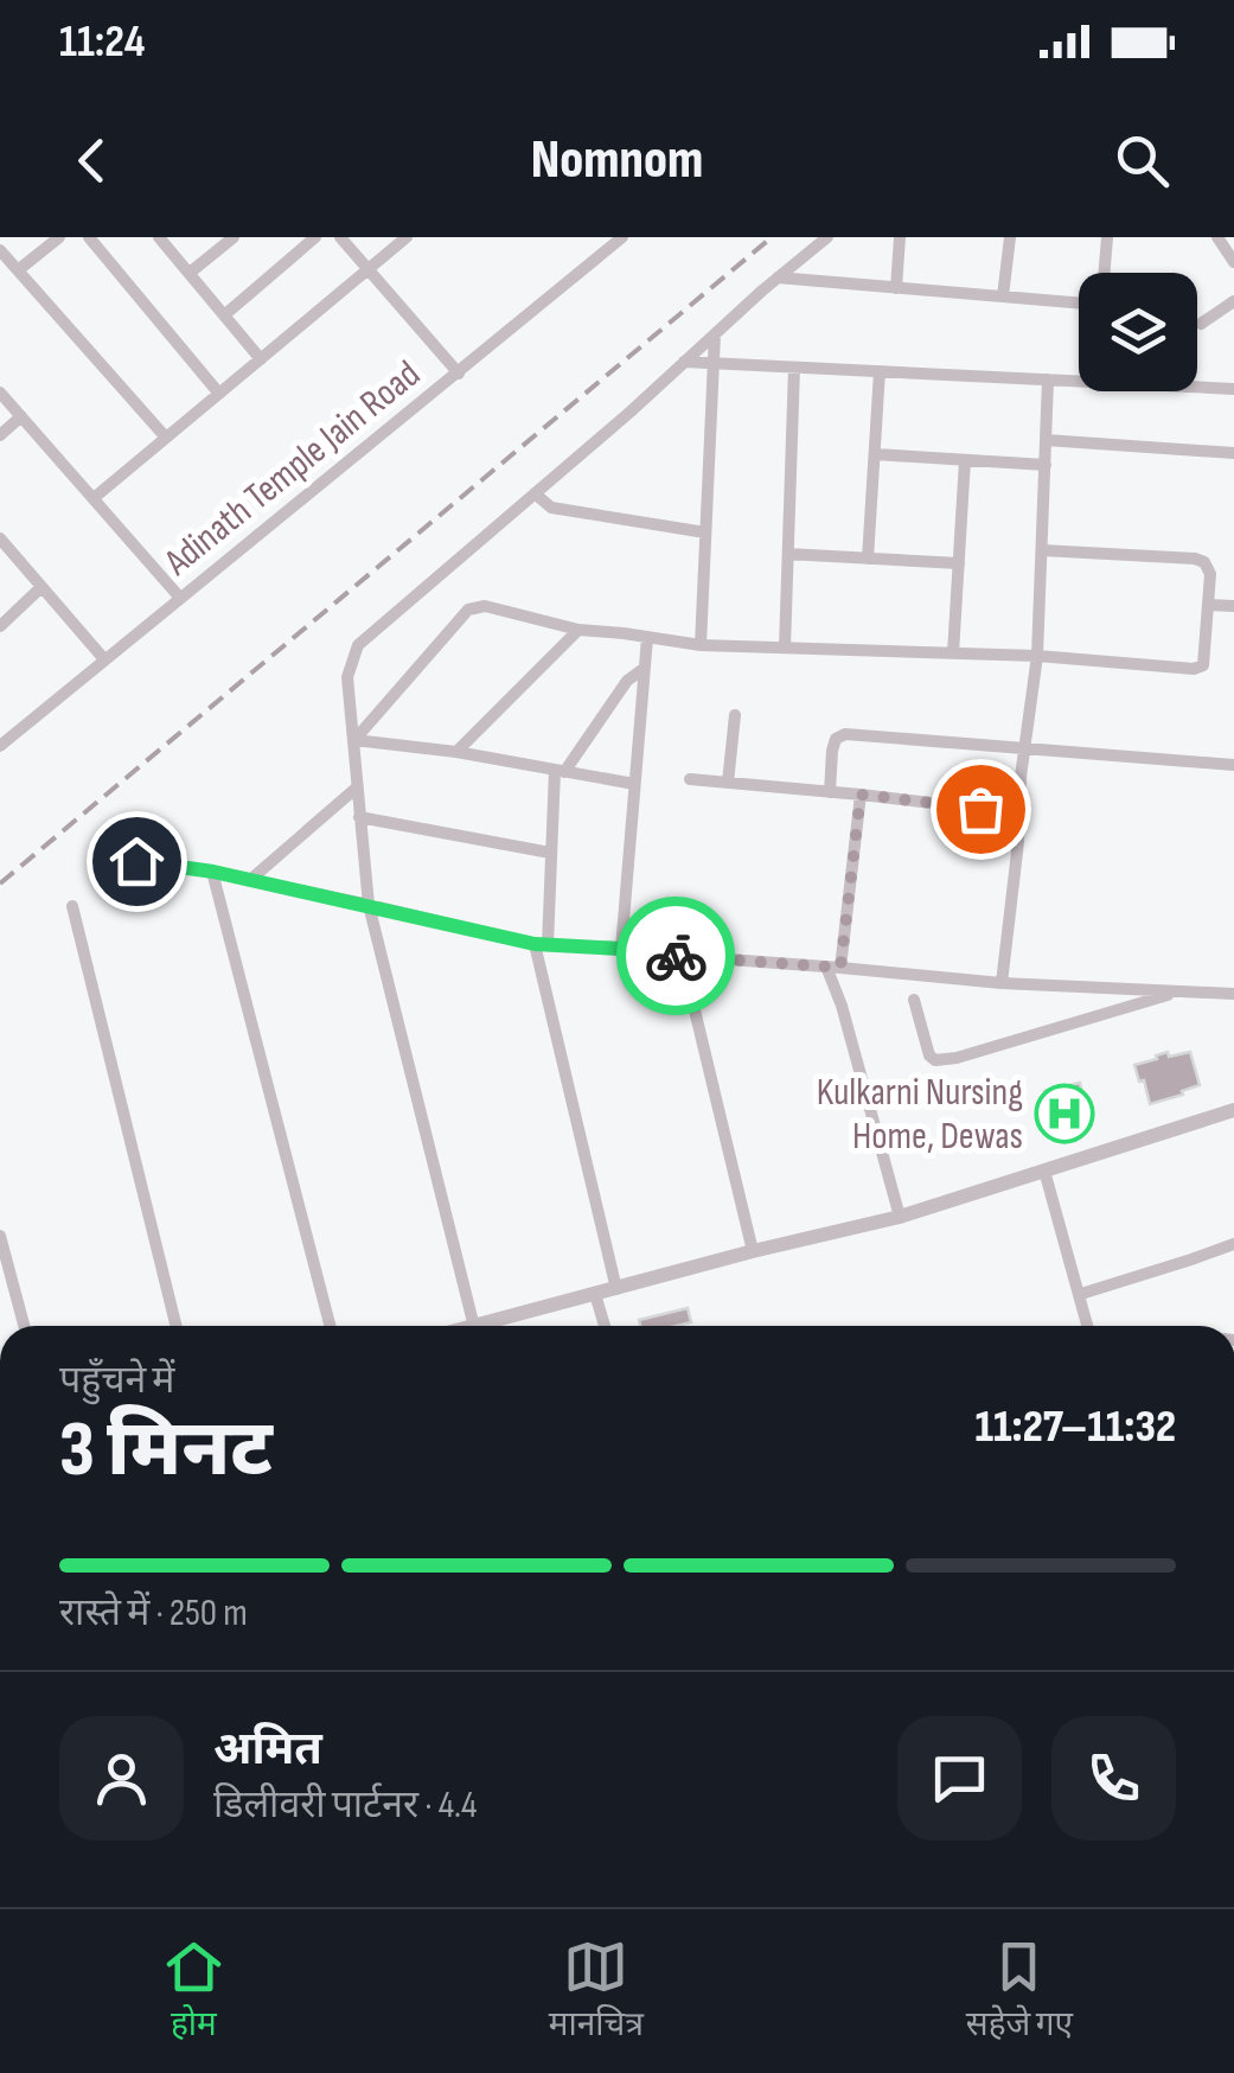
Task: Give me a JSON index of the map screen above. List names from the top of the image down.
{
  "streets": {
    "street": ["Adinath Temple Jain Road"]
  },
  "places": {
    "hospital": ["Kulkarni Nursing Home, Dewas"]
  },
  "page": {
    "status": "11:24",
    "header": "Nomnom",
    "heading": ["3 मिनट", "पहुँचने में", "11:27–11:32"],
    "panel": ["अमित", "डिलीवरी पार्टनर · 4.4"],
    "bar": "रास्ते में · 250 m",
    "tabs": ["होम", "मानचित्र", "सहेजे गए"]
  }
}
